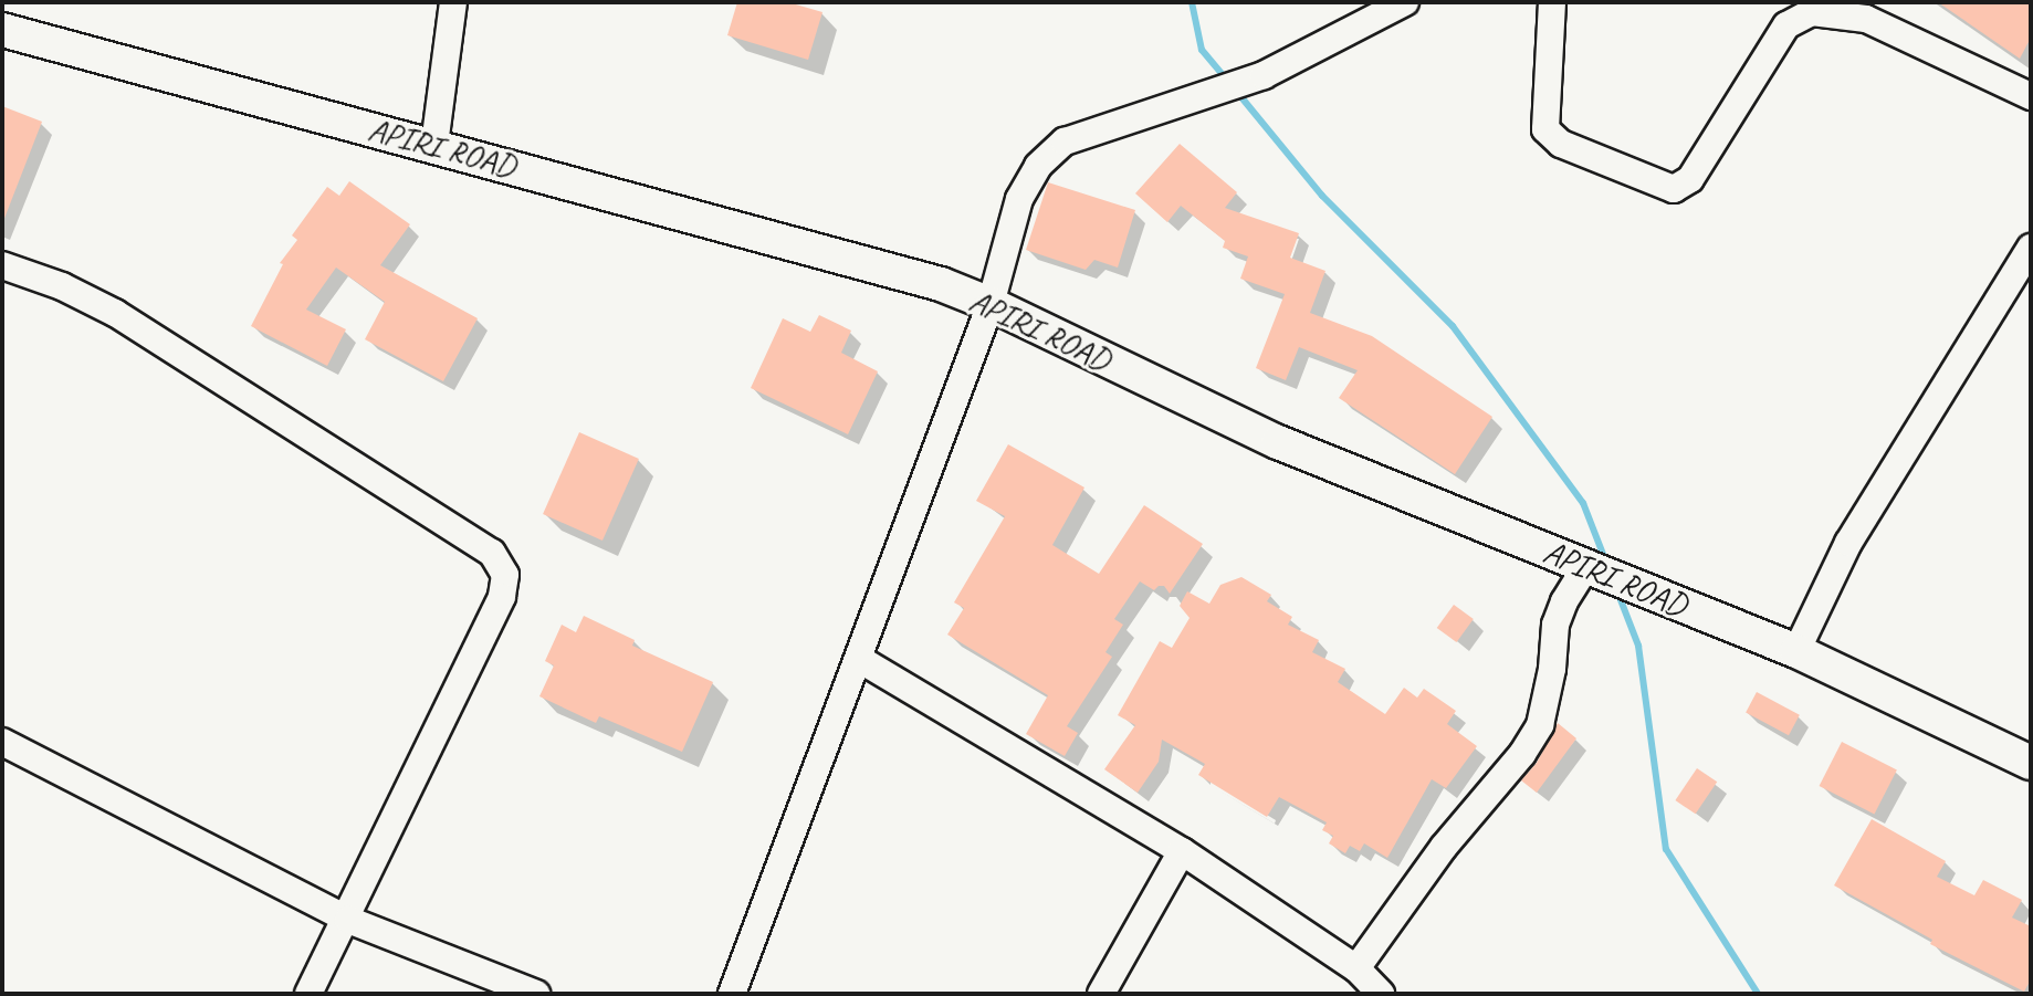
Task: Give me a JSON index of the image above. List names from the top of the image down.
{
  "streets": {
    "street": ["APIRI ROAD"]
  }
}
